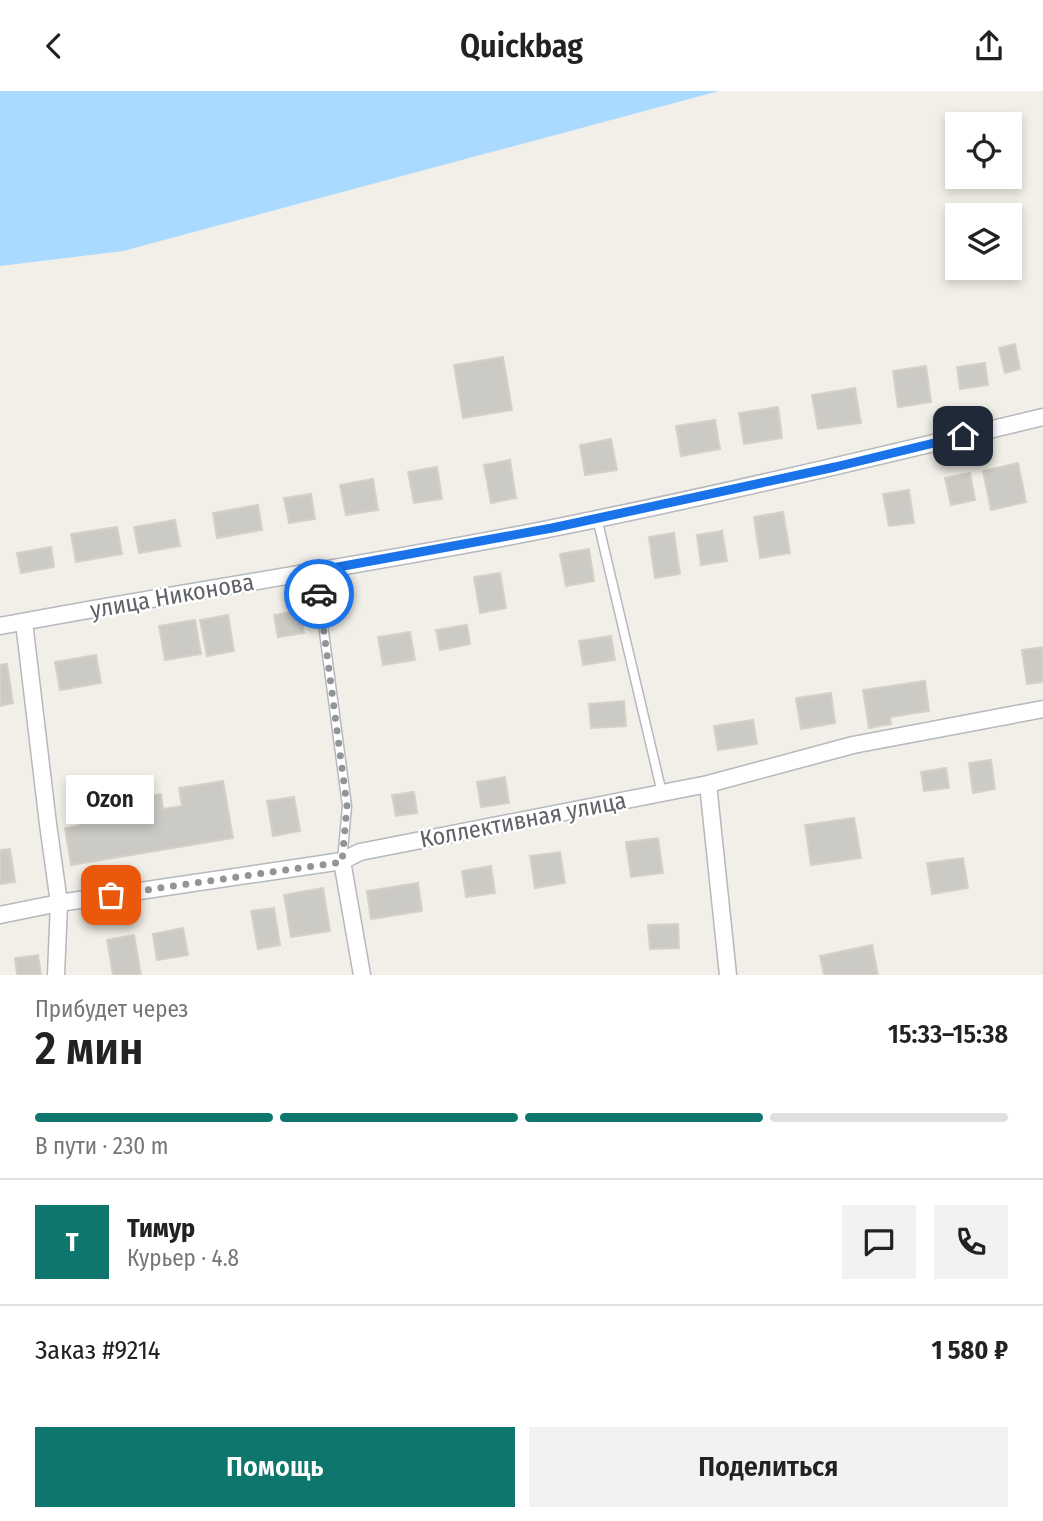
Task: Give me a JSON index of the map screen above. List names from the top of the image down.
{
  "streets": {
    "street": ["улица Никонова", "Коллективная улица"]
  },
  "places": ["Ozon"],
  "page": {
    "header": "Quickbag",
    "bubble": "Ozon",
    "heading": ["2 мин", "Прибудет через", "15:33–15:38"],
    "panel": [
      "Тимур",
      "Курьер · 4.8",
      "Заказ #9214",
      "1 580 ₽"
    ],
    "bar": "В пути · 230 m",
    "round": "Т",
    "buttons": ["Помощь", "Поделиться"]
  }
}
